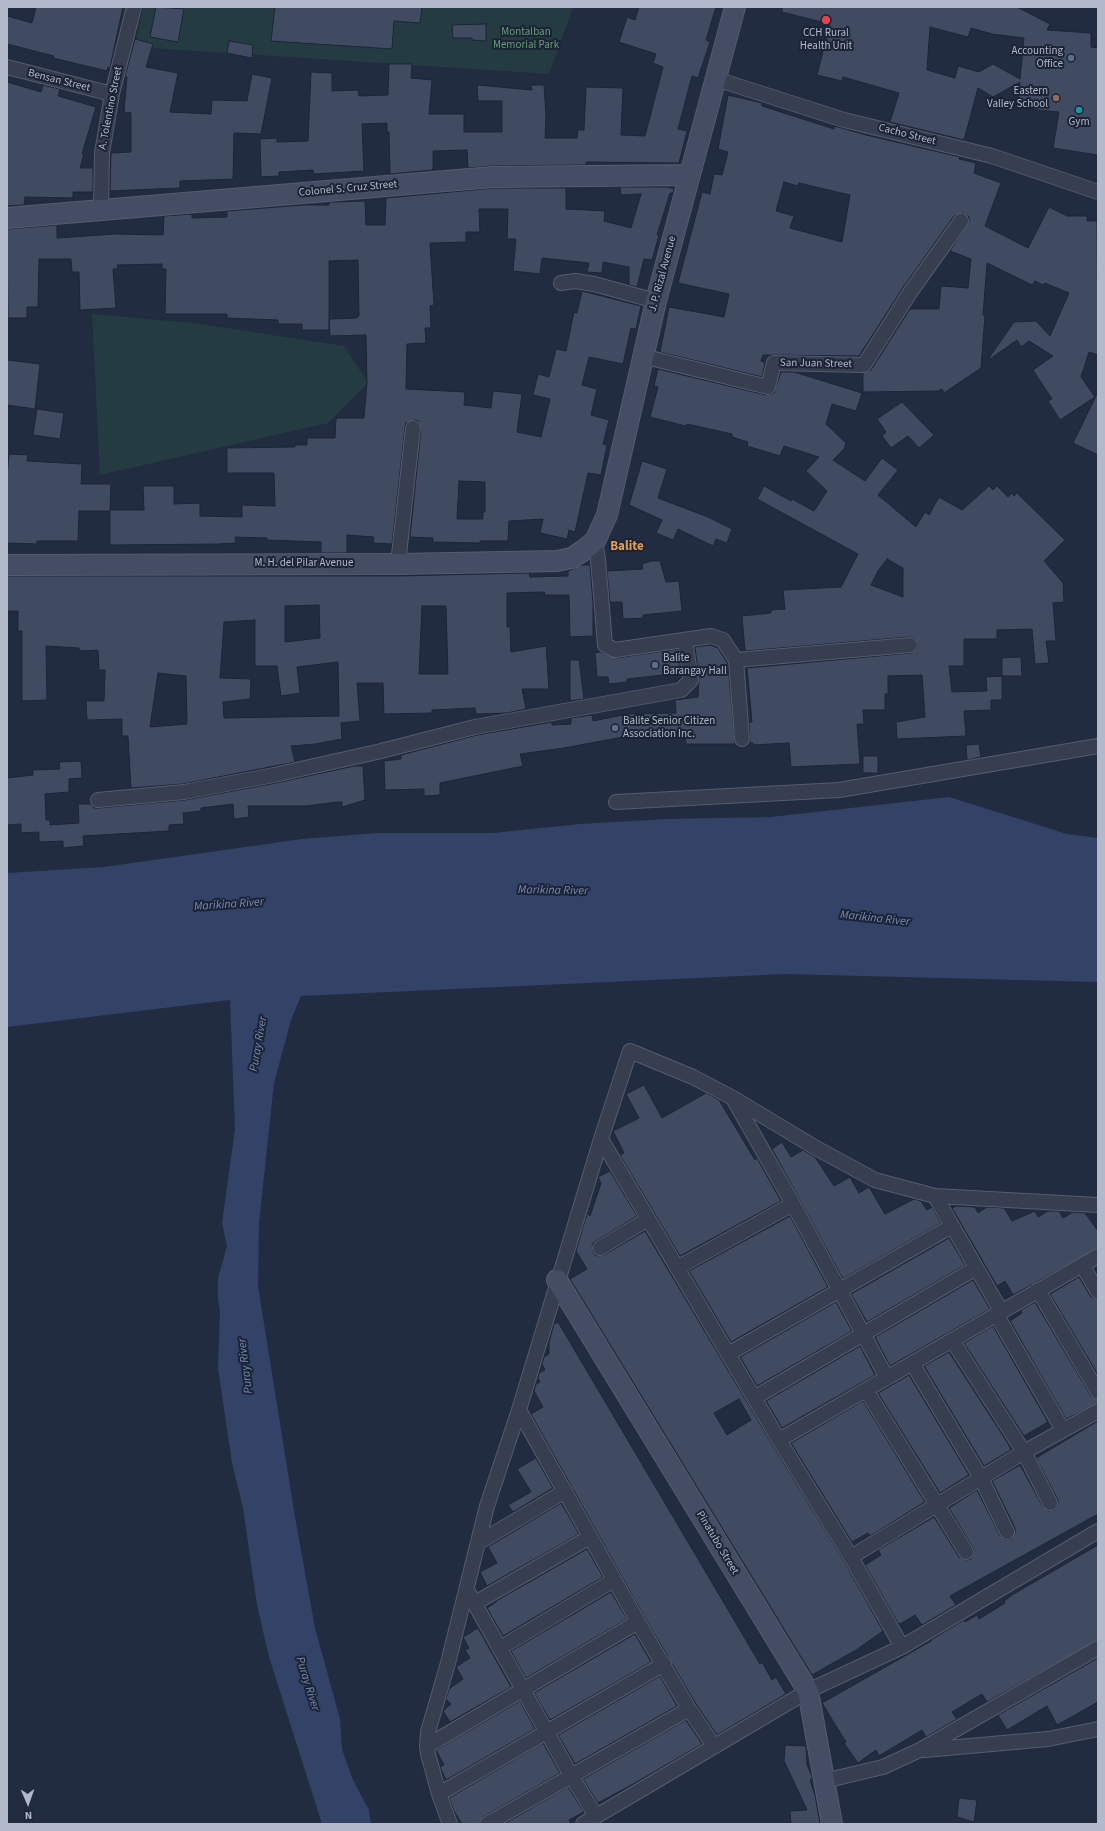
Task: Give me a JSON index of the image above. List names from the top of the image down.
{
  "streets": {
    "street": [
      "Bensan Street",
      "A. Tolentino Street",
      "Cacho Street",
      "Colonel S. Cruz Street",
      "J. P. Rizal Avenue",
      "San Juan Street",
      "M. H. del Pilar Avenue",
      "Pinatubo Street"
    ]
  },
  "crossings": [
    ["Bensan Street", "A. Tolentino Street"],
    ["A. Tolentino Street", "Colonel S. Cruz Street"],
    ["Cacho Street", "J. P. Rizal Avenue"],
    ["Colonel S. Cruz Street", "J. P. Rizal Avenue"],
    ["J. P. Rizal Avenue", "San Juan Street"],
    ["J. P. Rizal Avenue", "M. H. del Pilar Avenue"]
  ],
  "districts": ["Balite"],
  "water": ["Marikina River", "Puray River"],
  "parks": ["Montalban Memorial Park"],
  "places": [
    "CCH Rural Health Unit",
    "Accounting Office",
    "Eastern Valley School",
    "Gym",
    "Balite Barangay Hall",
    "Balite Senior Citizen Association Inc."
  ],
  "north": "bottom"
}
